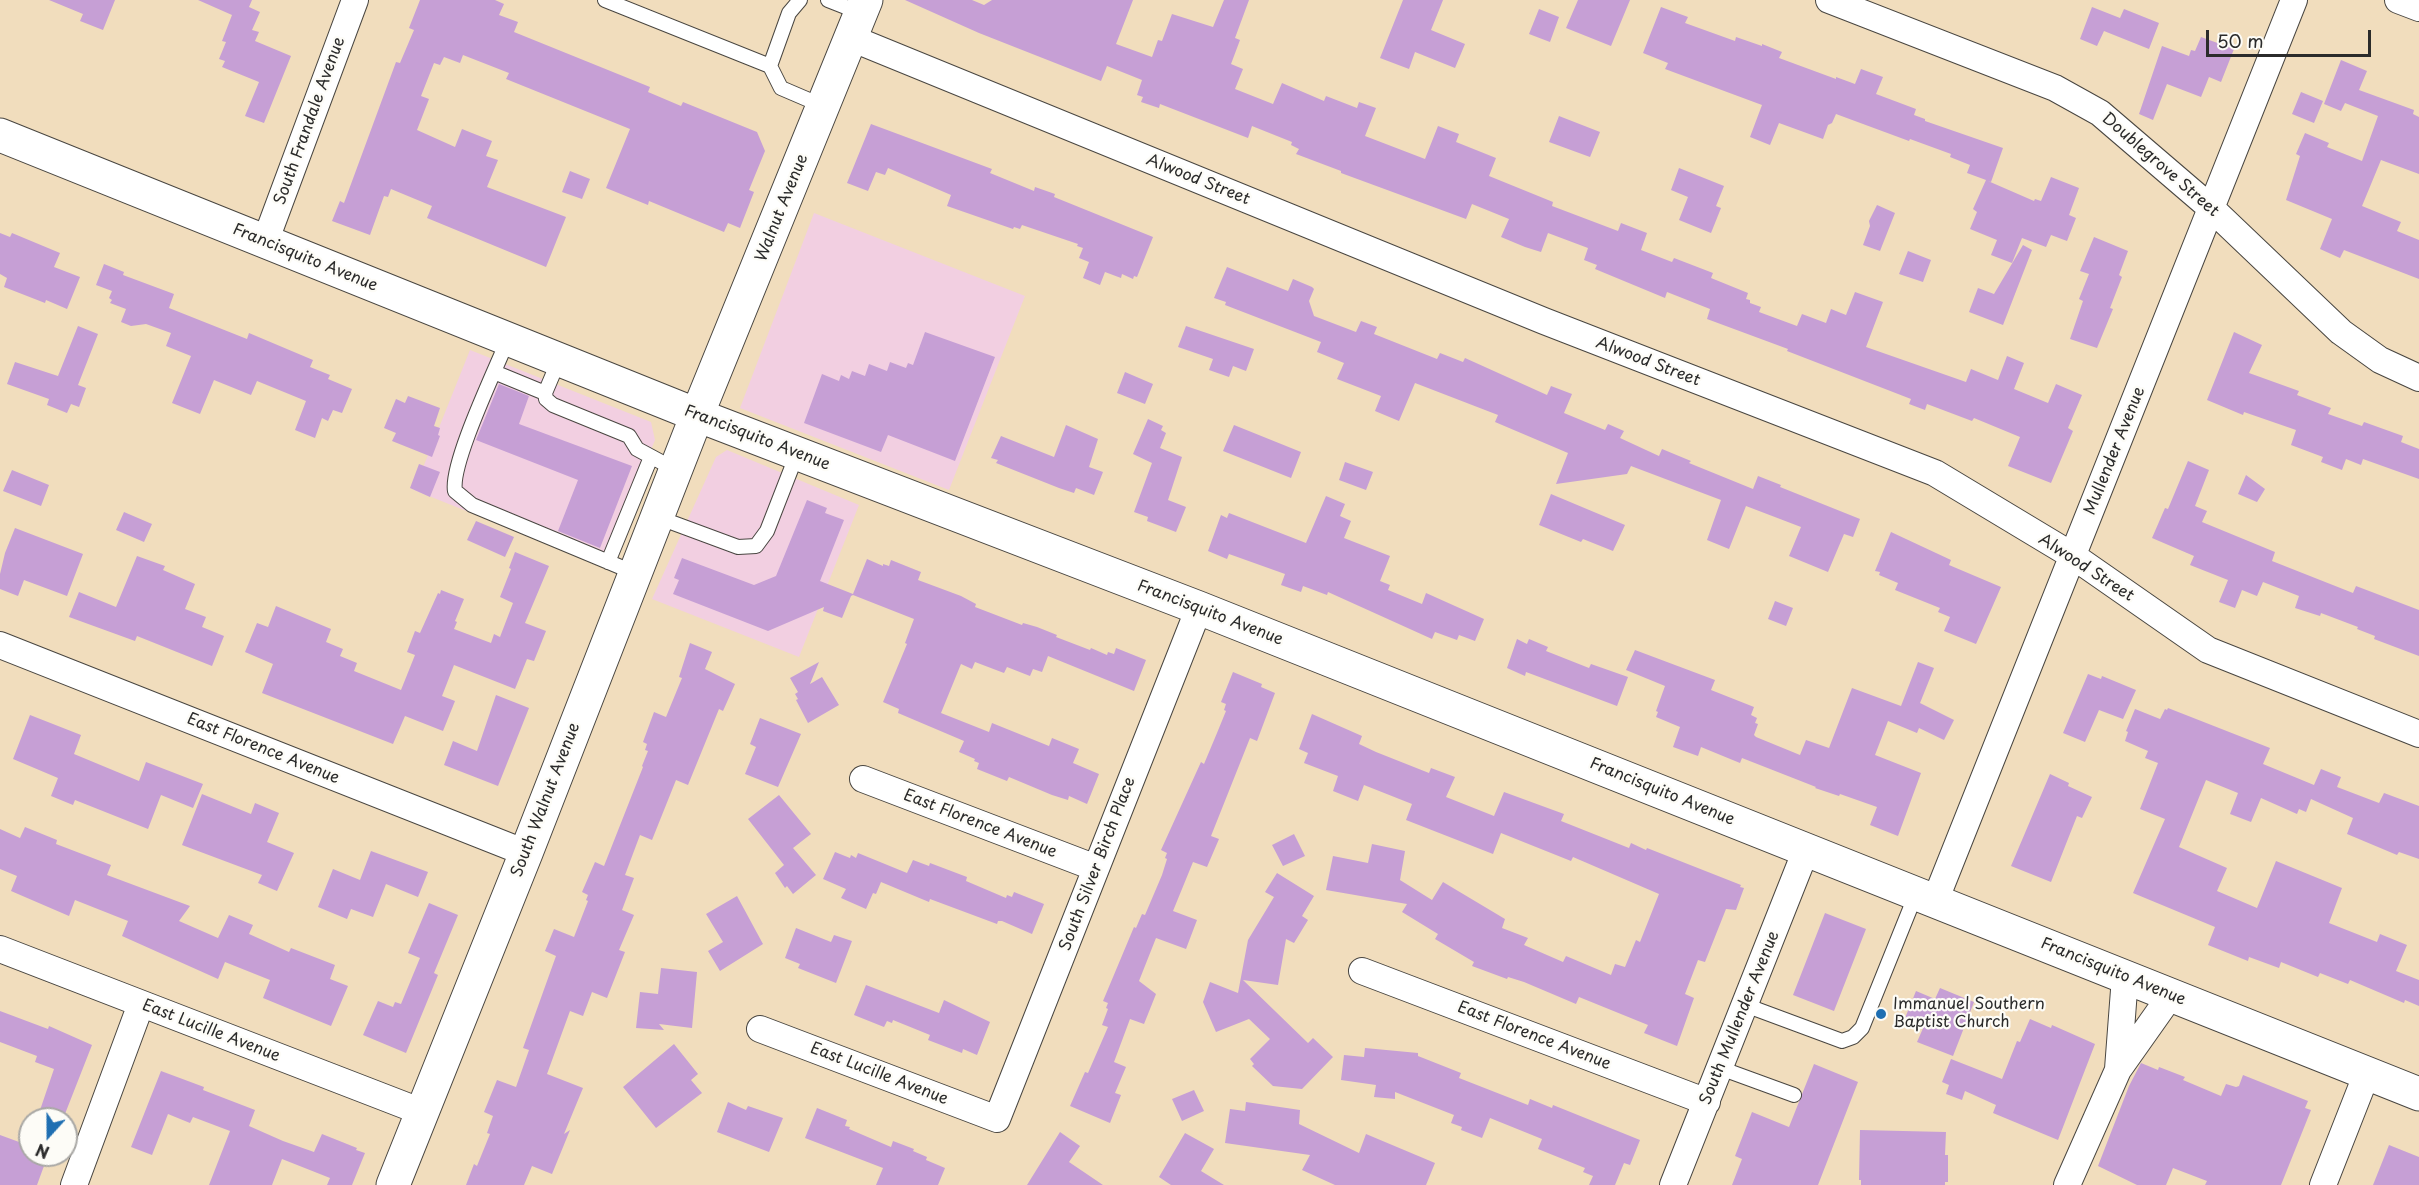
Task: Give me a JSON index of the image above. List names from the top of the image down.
{
  "streets": {
    "street": [
      "South Frandale Avenue",
      "Doublegrove Street",
      "Alwood Street",
      "Walnut Avenue",
      "Francisquito Avenue",
      "Mullender Avenue",
      "East Florence Avenue",
      "South Walnut Avenue",
      "South Silver Birch Place",
      "South Mullender Avenue",
      "East Lucille Avenue"
    ]
  },
  "crossings": [
    ["South Frandale Avenue", "Francisquito Avenue"],
    ["Doublegrove Street", "Mullender Avenue"],
    ["Alwood Street", "Walnut Avenue"],
    ["Alwood Street", "Mullender Avenue"],
    ["Walnut Avenue", "Francisquito Avenue"],
    ["Walnut Avenue", "South Walnut Avenue"],
    ["Francisquito Avenue", "Mullender Avenue"],
    ["Francisquito Avenue", "South Walnut Avenue"],
    ["Francisquito Avenue", "South Silver Birch Place"],
    ["Francisquito Avenue", "South Mullender Avenue"],
    ["East Florence Avenue", "South Walnut Avenue"],
    ["East Florence Avenue", "South Silver Birch Place"],
    ["East Florence Avenue", "South Mullender Avenue"],
    ["South Walnut Avenue", "East Lucille Avenue"],
    ["South Silver Birch Place", "East Lucille Avenue"]
  ],
  "places": ["Immanuel Southern Baptist Church"],
  "scale_bar": "50 m",
  "north": "bottom"
}
